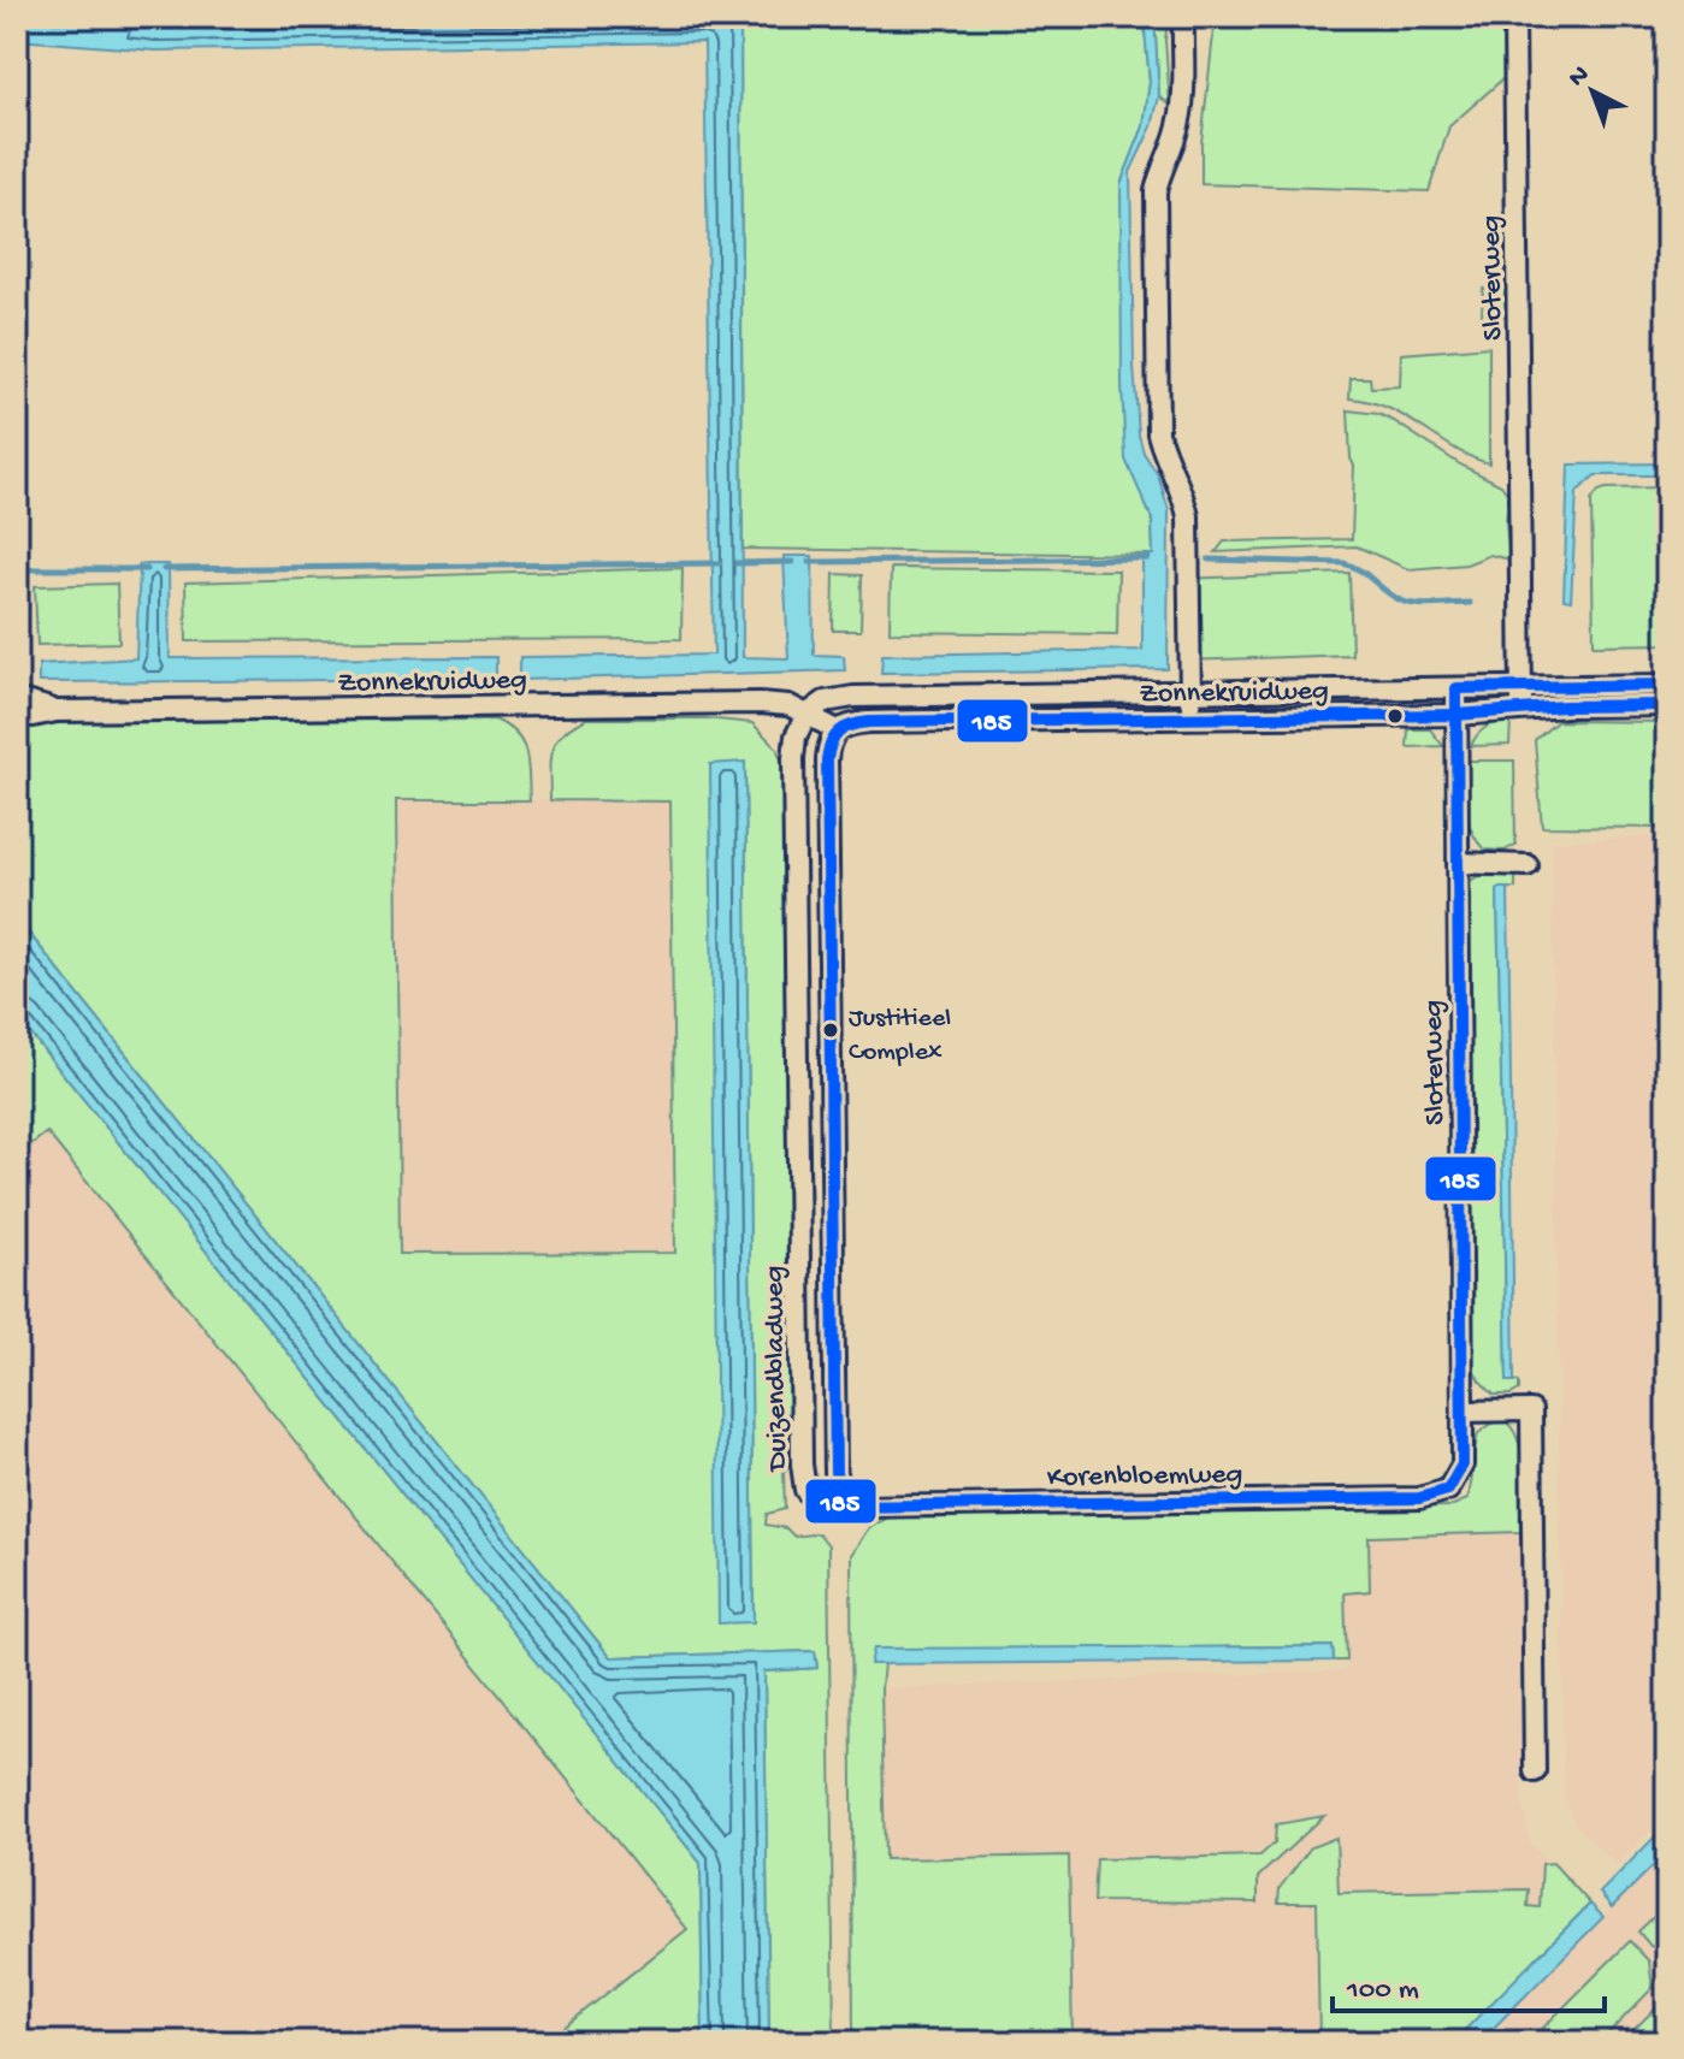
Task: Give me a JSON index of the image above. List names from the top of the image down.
{
  "streets": {
    "street": [
      "Sloterweg",
      "Zonnekruidweg",
      "Duizendbladweg",
      "Korenbloemweg"
    ]
  },
  "crossings": [
    ["Sloterweg", "Zonnekruidweg"],
    ["Sloterweg", "Korenbloemweg"],
    ["Zonnekruidweg", "Duizendbladweg"],
    ["Duizendbladweg", "Korenbloemweg"]
  ],
  "places": ["Justitieel Complex"],
  "lines": ["transit line 185"],
  "scale_bar": "100 m",
  "north": "top left"
}
